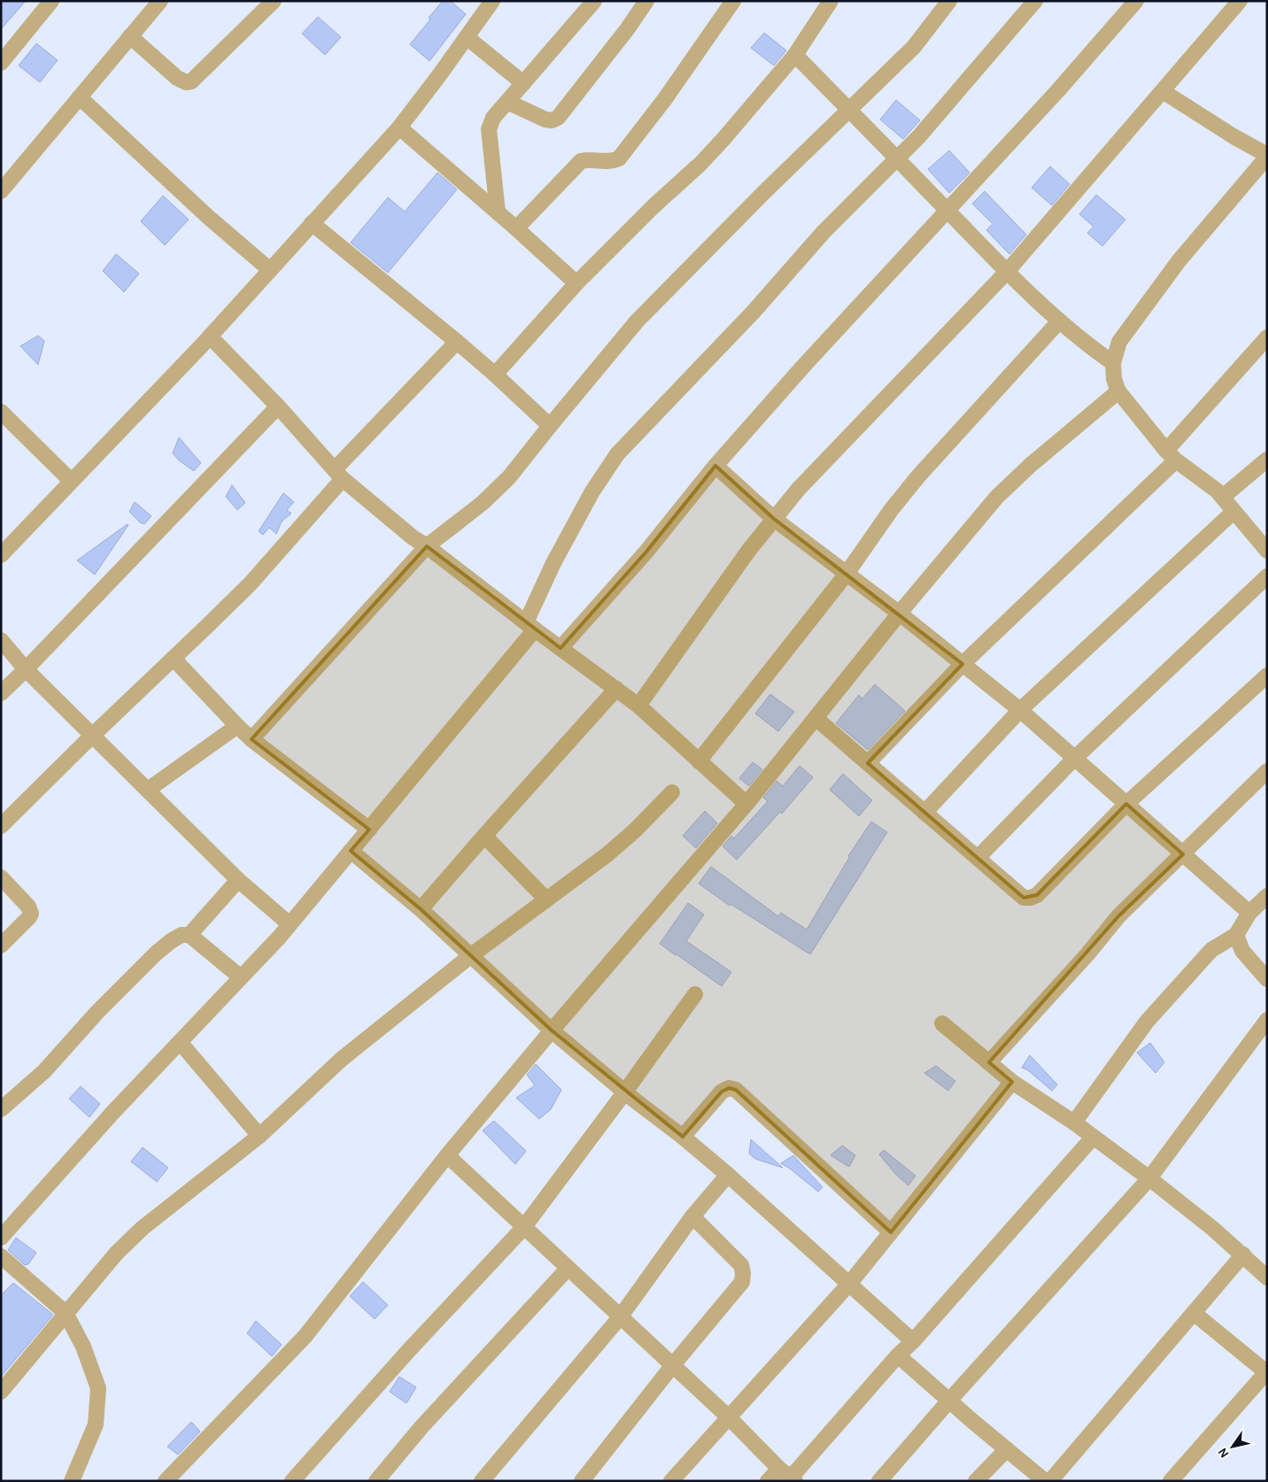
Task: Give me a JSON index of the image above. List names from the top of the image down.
{
  "north": "bottom left"
}
